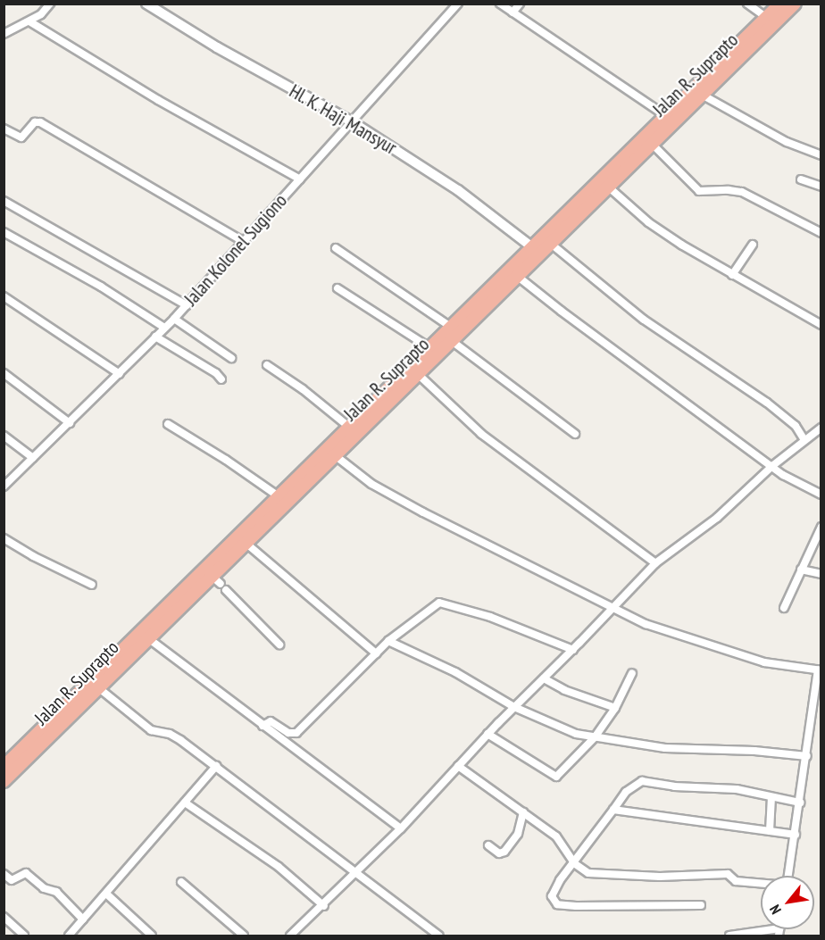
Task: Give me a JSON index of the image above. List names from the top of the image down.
{
  "streets": {
    "highway": ["Jalan R. Suprapto"],
    "street": ["Hl. K. Haji Mansyur", "Jalan Kolonel Sugiono"]
  },
  "crossings": [
    ["Jalan R. Suprapto", "Hl. K. Haji Mansyur"],
    ["Hl. K. Haji Mansyur", "Jalan Kolonel Sugiono"]
  ],
  "north": "bottom left"
}
